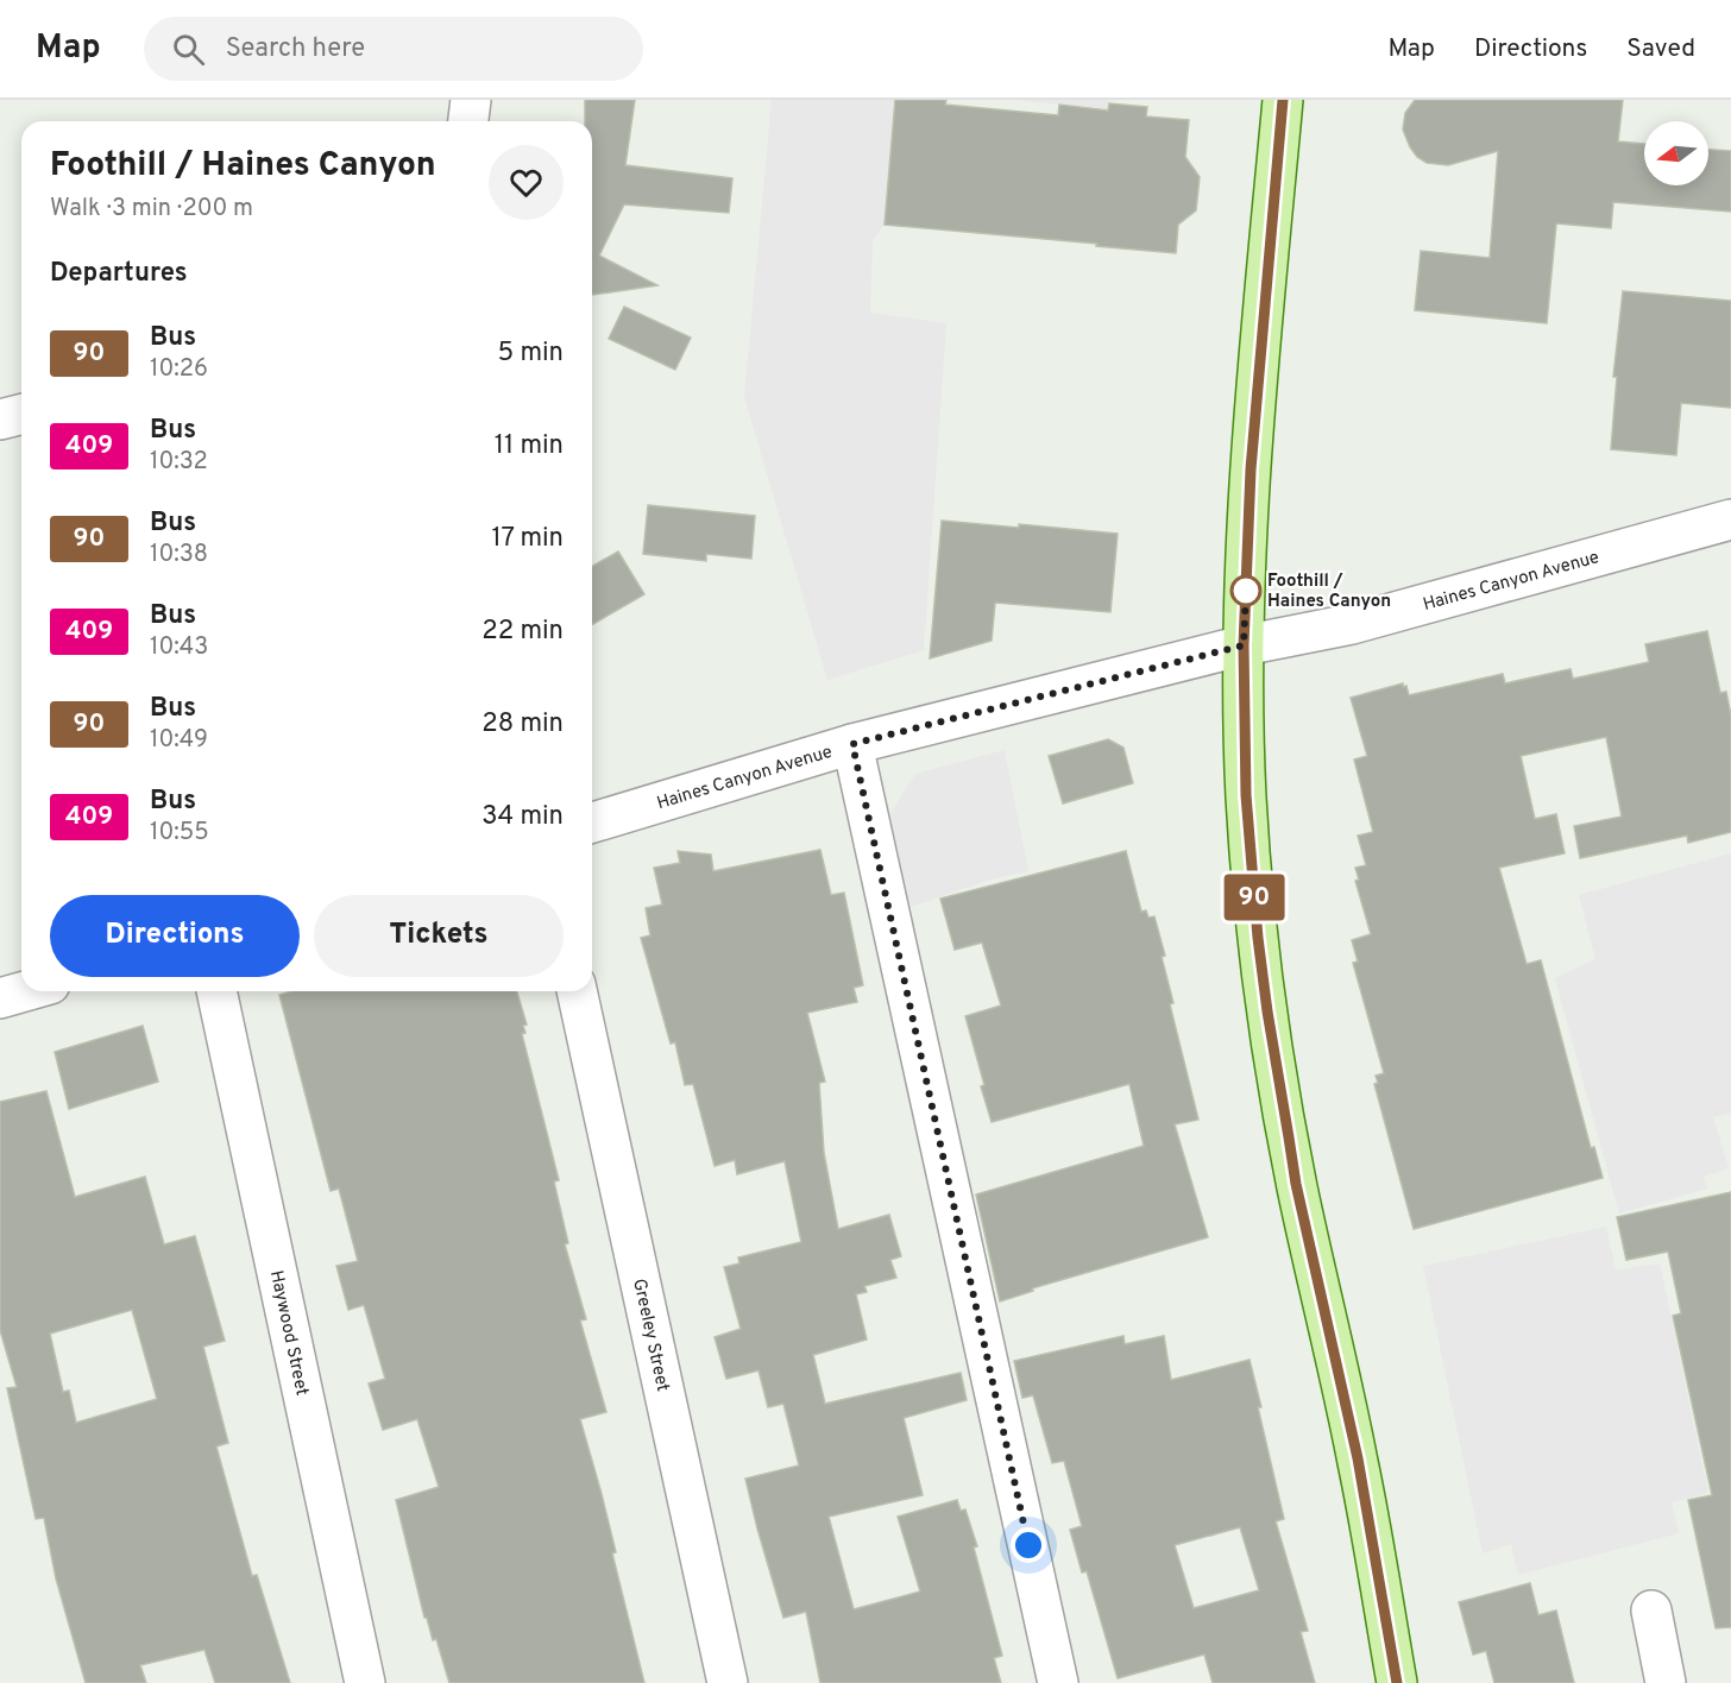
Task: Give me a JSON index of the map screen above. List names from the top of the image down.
{
  "streets": {
    "street": ["Haines Canyon Avenue", "Haywood Street", "Greeley Street"]
  },
  "places": ["Foothill / Haines Canyon"],
  "lines": ["bus line 90"],
  "north": "left",
  "page": {
    "header": "Map",
    "search": "Search here",
    "nav": ["Map", "Directions", "Saved"],
    "on_map": "90",
    "heading": [
      ["Foothill / Haines Canyon", "Walk · 3 min · 200 m"],
      "Departures"
    ],
    "list": [
      {
        "mark": "90",
        "name": "Bus",
        "note": "10:26",
        "value": "5 min"
      },
      {
        "mark": "409",
        "name": "Bus",
        "note": "10:32",
        "value": "11 min"
      },
      {
        "mark": "90",
        "name": "Bus",
        "note": "10:38",
        "value": "17 min"
      },
      {
        "mark": "409",
        "name": "Bus",
        "note": "10:43",
        "value": "22 min"
      },
      {
        "mark": "90",
        "name": "Bus",
        "note": "10:49",
        "value": "28 min"
      },
      {
        "mark": "409",
        "name": "Bus",
        "note": "10:55",
        "value": "34 min"
      }
    ],
    "buttons": ["Directions", "Tickets"]
  }
}
